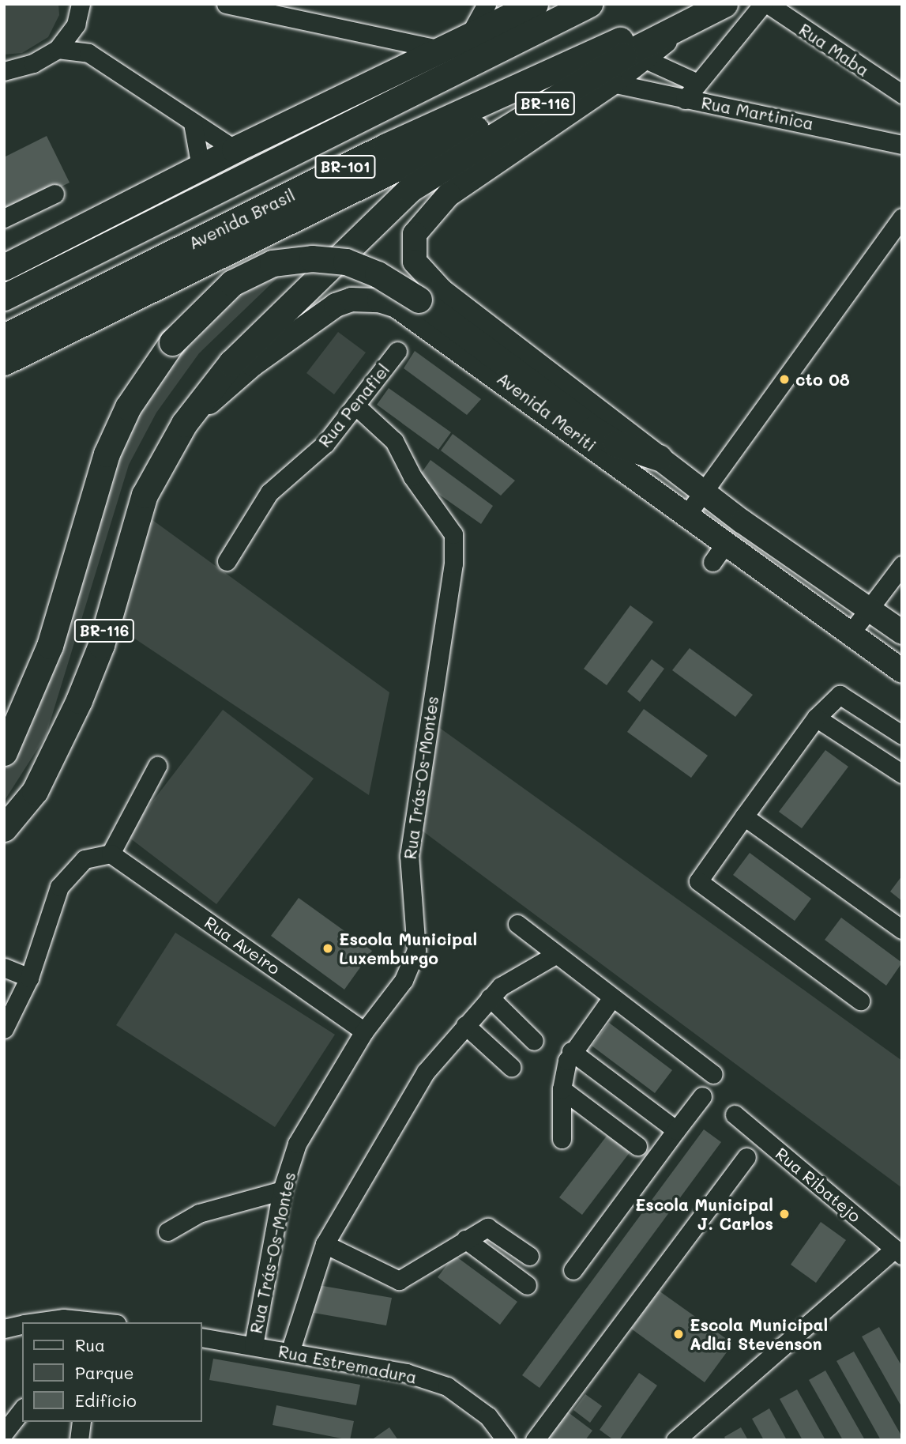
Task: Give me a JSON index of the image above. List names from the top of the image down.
{
  "streets": {
    "highway": ["BR-116", "BR-101", "Avenida Brasil"],
    "main road": ["Avenida Meriti"],
    "street": [
      "Rua Maba",
      "Rua Martinica",
      "Rua Penafiel",
      "Rua Trás-Os-Montes",
      "Rua Aveiro",
      "Rua Ribatejo",
      "Rua Estremadura"
    ]
  },
  "crossings": [
    ["BR-116", "Avenida Brasil"],
    ["BR-116", "Avenida Meriti"],
    ["Rua Martinica", "Avenida Brasil"],
    ["Avenida Brasil", "Avenida Meriti"],
    ["Rua Penafiel", "Rua Trás-Os-Montes"],
    ["Rua Trás-Os-Montes", "Rua Aveiro"],
    ["Rua Trás-Os-Montes", "Rua Estremadura"]
  ],
  "places": [
    "cto 08",
    "Escola Municipal Luxemburgo",
    "Escola Municipal J. Carlos",
    "Escola Municipal Adlai Stevenson"
  ],
  "legend": ["Rua", "Parque", "Edifício"]
}
